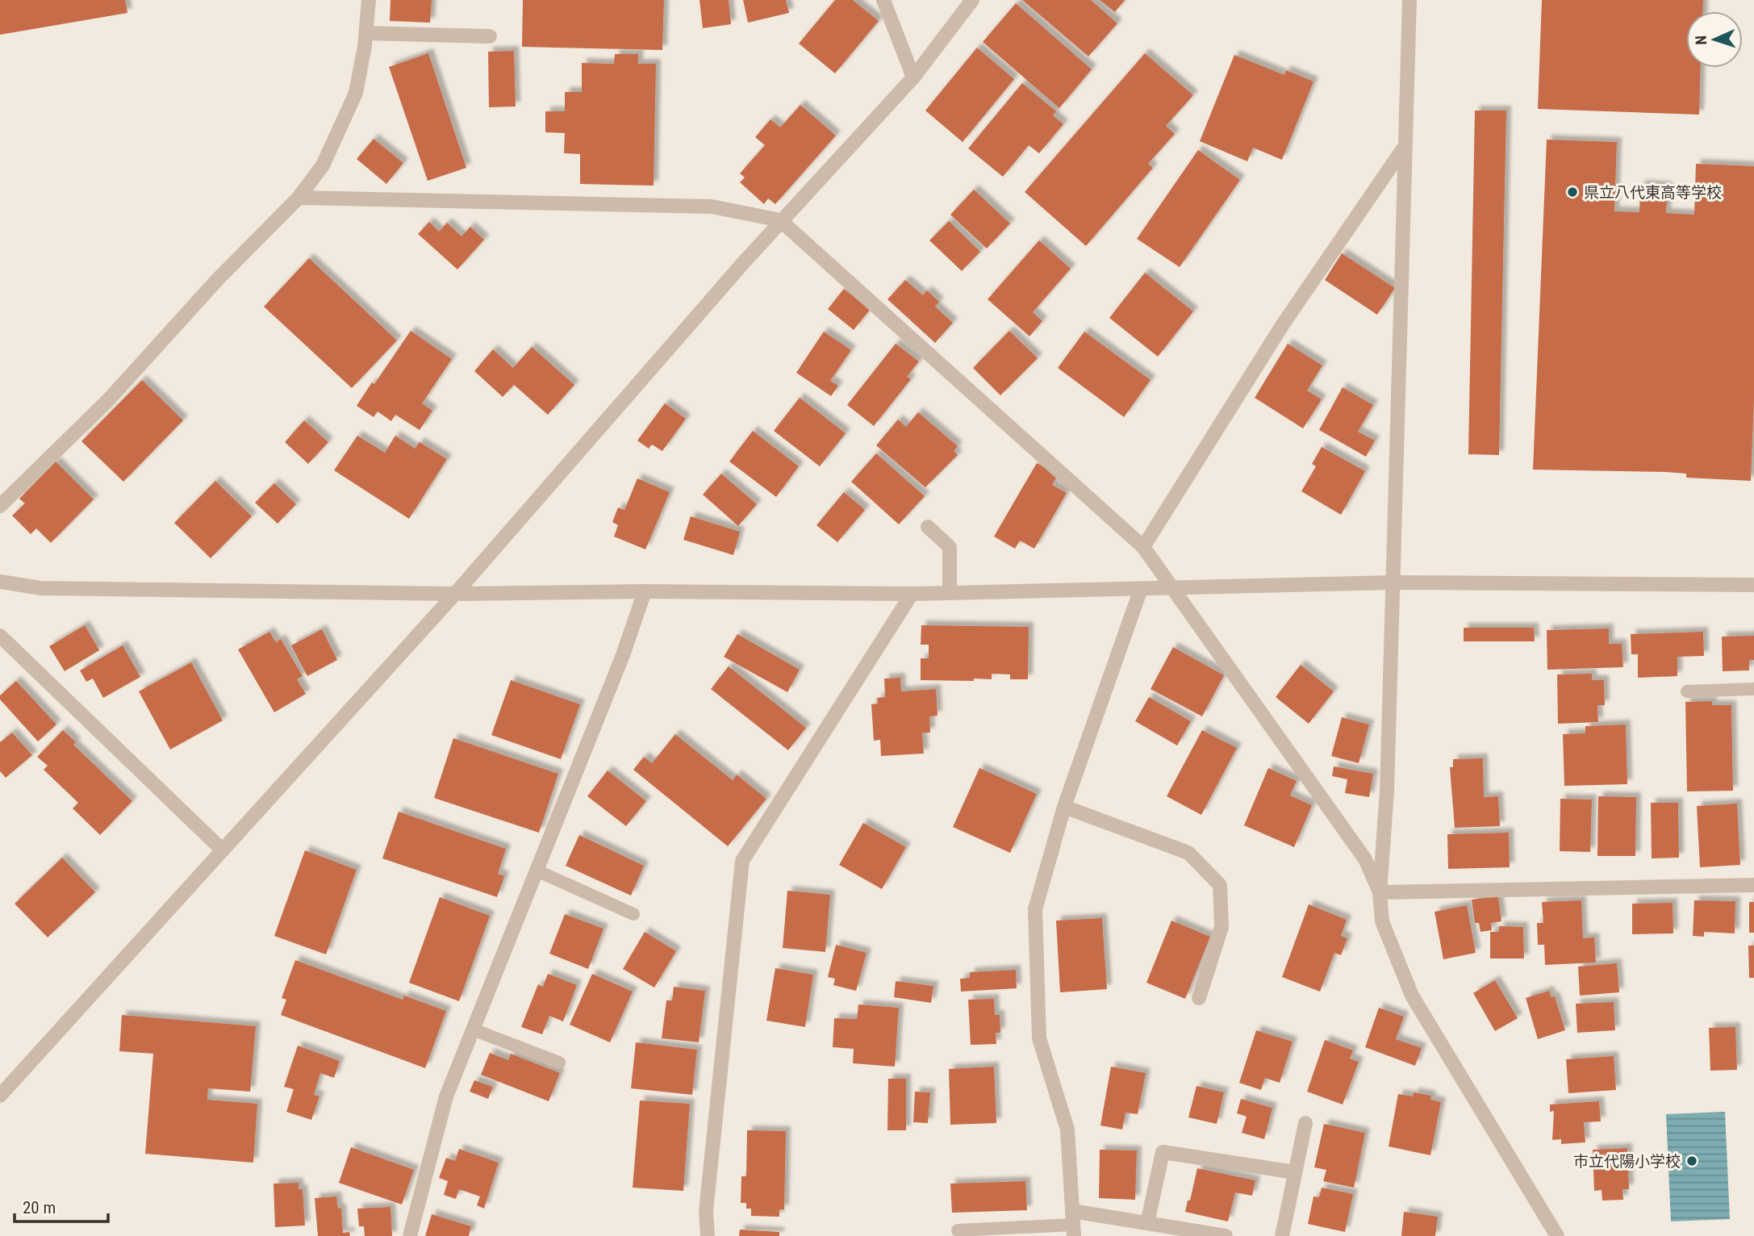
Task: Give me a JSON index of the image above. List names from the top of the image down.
{
  "places": ["県立八代東高等学校", "市立代陽小学校"],
  "scale_bar": "20 m",
  "north": "left"
}
